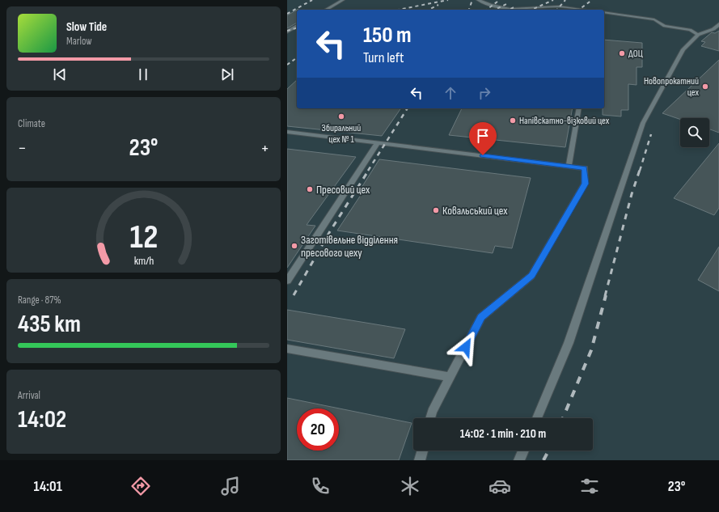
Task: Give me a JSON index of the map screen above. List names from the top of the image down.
{
  "places": [
    "ДОЦ",
    "Новопрокатний цех",
    "Збиральний цех № 1",
    "Напівскатно-візковий цех",
    "Пресовий цех",
    "Ковальський цех",
    "Заготівельне відділення пресового цеху"
  ],
  "page": {
    "turn": ["150 m", "Turn left"],
    "song": ["Slow Tide", "Marlow"],
    "tile": [
      "Climate",
      ["Range · 87%", "435 km"],
      ["Arrival", "14:02"]
    ],
    "heat": ["−", "23°", "+"],
    "limit": "20",
    "trip": "14:02 · 1 min · 210 m",
    "tabs": ["14:01", "23°"],
    "gauge": ["12", "km/h"]
  }
}
